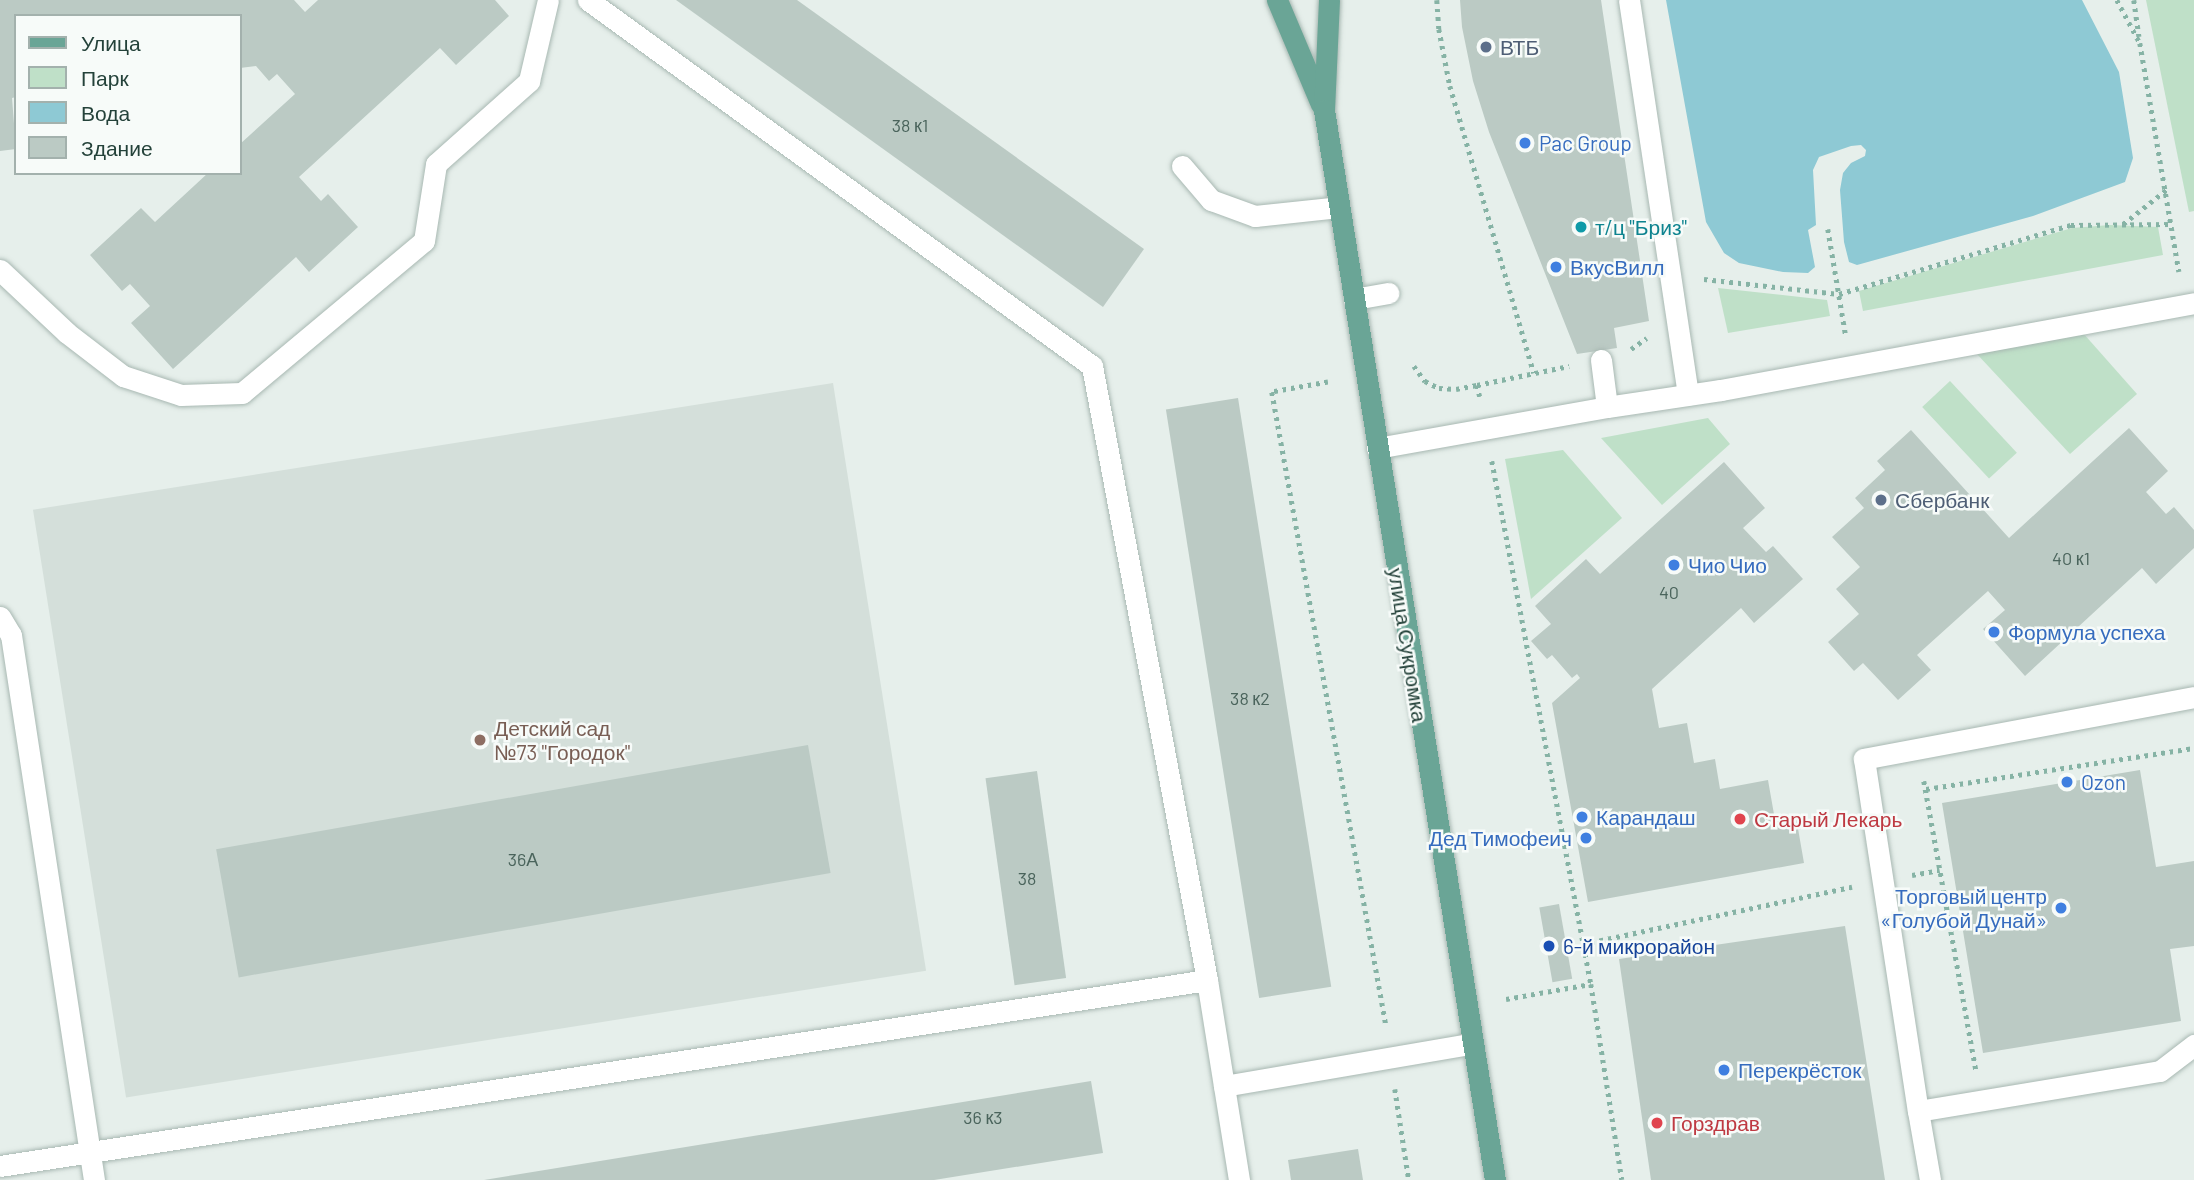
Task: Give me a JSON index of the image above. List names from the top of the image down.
{
  "streets": {
    "main road": ["улица Сукромка"]
  },
  "places": [
    "ВТБ",
    "Pac Group",
    "т/ц \"Бриз\"",
    "ВкусВилл",
    "Сбербанк",
    "Чио Чио",
    "Формула успеха",
    "Детский сад №73 \"Городок\"",
    "Ozon",
    "Карандаш",
    "Старый Лекарь",
    "Дед Тимофеич",
    "Торговый центр «Голубой Дунай»",
    "6-й микрорайон",
    "Перекрёсток",
    "Горздрав"
  ],
  "house_numbers": [
    "38 к1",
    "40 к1",
    "40",
    "38 к2",
    "36А",
    "38",
    "36 к3"
  ],
  "legend": [
    "Улица",
    "Парк",
    "Вода",
    "Здание"
  ]
}
